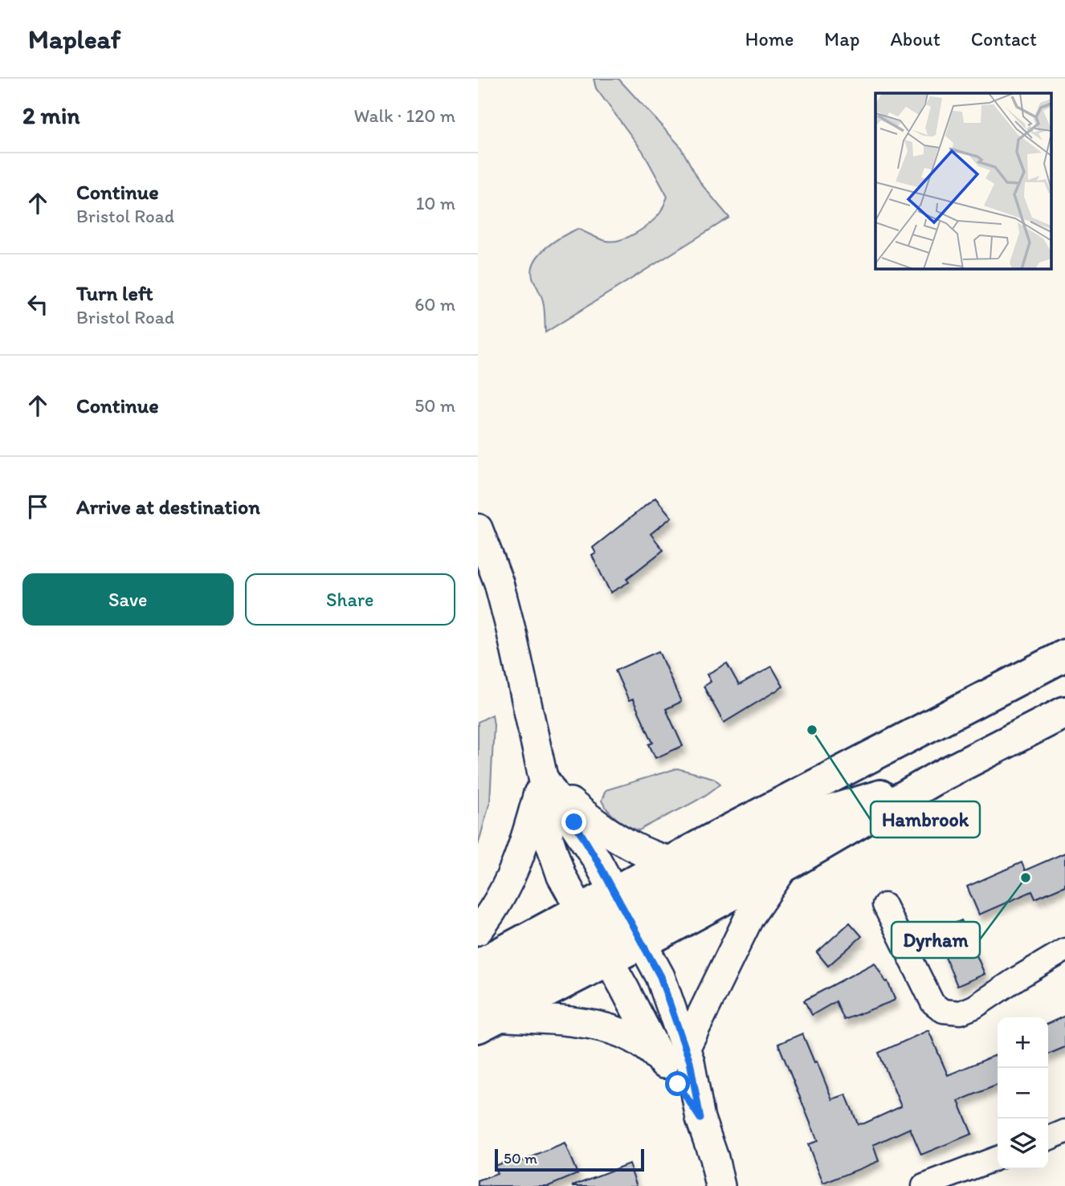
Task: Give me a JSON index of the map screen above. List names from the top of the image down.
{
  "places": ["Hambrook", "Dyrham"],
  "scale_bar": "50 m",
  "page": {
    "header": "Mapleaf",
    "nav": [
      "Home",
      "Map",
      "About",
      "Contact"
    ],
    "heading": ["2 min", "Walk · 120 m"],
    "list": [
      ["Continue", "Bristol Road", "10 m"],
      ["Turn left", "Bristol Road", "60 m"],
      ["Continue", "50 m"],
      "Arrive at destination"
    ],
    "buttons": ["Save", "Share"],
    "map_buttons": ["+", "−"],
    "scale": "50 m"
  }
}
